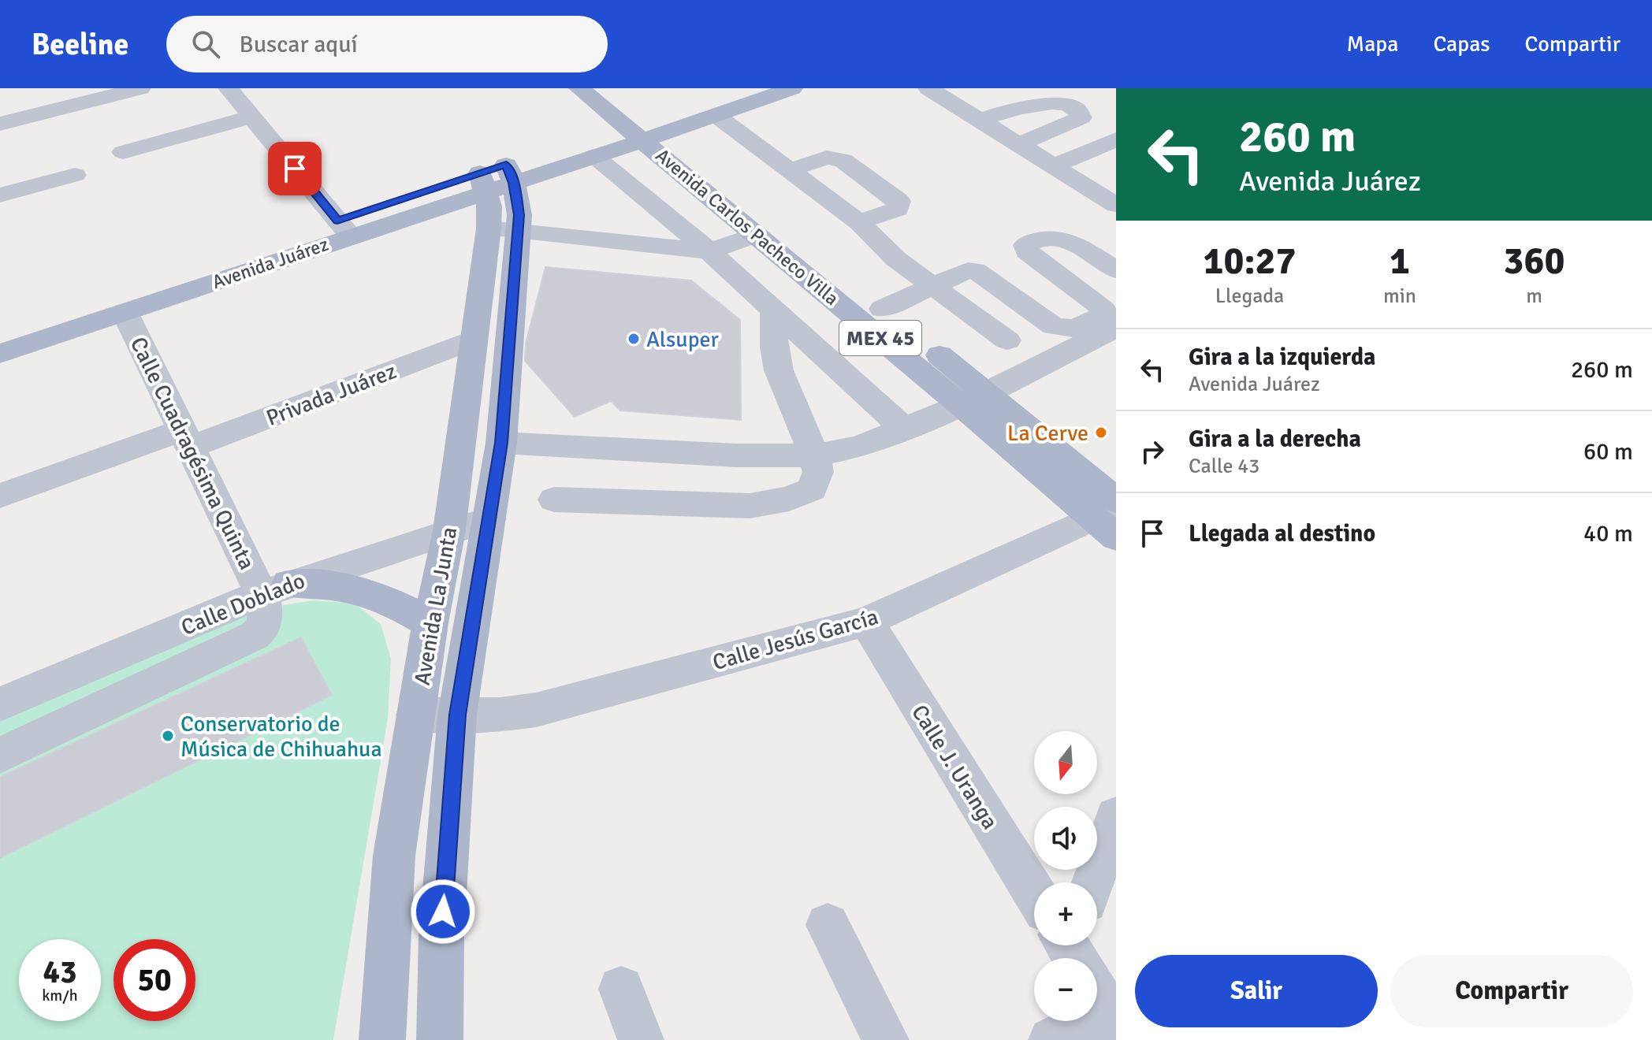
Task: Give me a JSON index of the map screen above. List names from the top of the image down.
{
  "streets": {
    "main road": [
      "Avenida Carlos Pacheco Villa",
      "Avenida Juárez",
      "MEX 45",
      "Avenida La Junta"
    ],
    "street": [
      "Privada Juárez",
      "Calle Cuadragésima Quinta",
      "Calle Doblado",
      "Calle Jesús García",
      "Calle J. Uranga"
    ]
  },
  "crossings": [
    ["Avenida Carlos Pacheco Villa", "Avenida Juárez"],
    ["Avenida Carlos Pacheco Villa", "Calle Jesús García"],
    ["Avenida Juárez", "Calle Cuadragésima Quinta"],
    ["Avenida Juárez", "Avenida La Junta"],
    ["Privada Juárez", "Calle Cuadragésima Quinta"],
    ["Privada Juárez", "Avenida La Junta"],
    ["Calle Cuadragésima Quinta", "Calle Doblado"],
    ["Calle Doblado", "Avenida La Junta"],
    ["Avenida La Junta", "Calle Jesús García"],
    ["Calle Jesús García", "Calle J. Uranga"]
  ],
  "places": ["Alsuper", "La Cerve", "Conservatorio de Música de Chihuahua"],
  "north": "bottom",
  "page": {
    "header": "Beeline",
    "search": "Buscar aquí",
    "nav": ["Mapa", "Capas", "Compartir"],
    "turn": ["260 m", "Avenida Juárez"],
    "eta": [
      "10:27",
      "Llegada",
      "1",
      "min",
      "360",
      "m"
    ],
    "list": [
      {
        "name": "Gira a la izquierda",
        "note": "Avenida Juárez",
        "value": "260 m"
      },
      {
        "name": "Gira a la derecha",
        "note": "Calle 43",
        "value": "60 m"
      },
      {
        "name": "Llegada al destino",
        "value": "40 m"
      }
    ],
    "map_buttons": ["+", "−"],
    "speed": "43 km/h",
    "limit": "50",
    "buttons": ["Salir", "Compartir"]
  }
}
